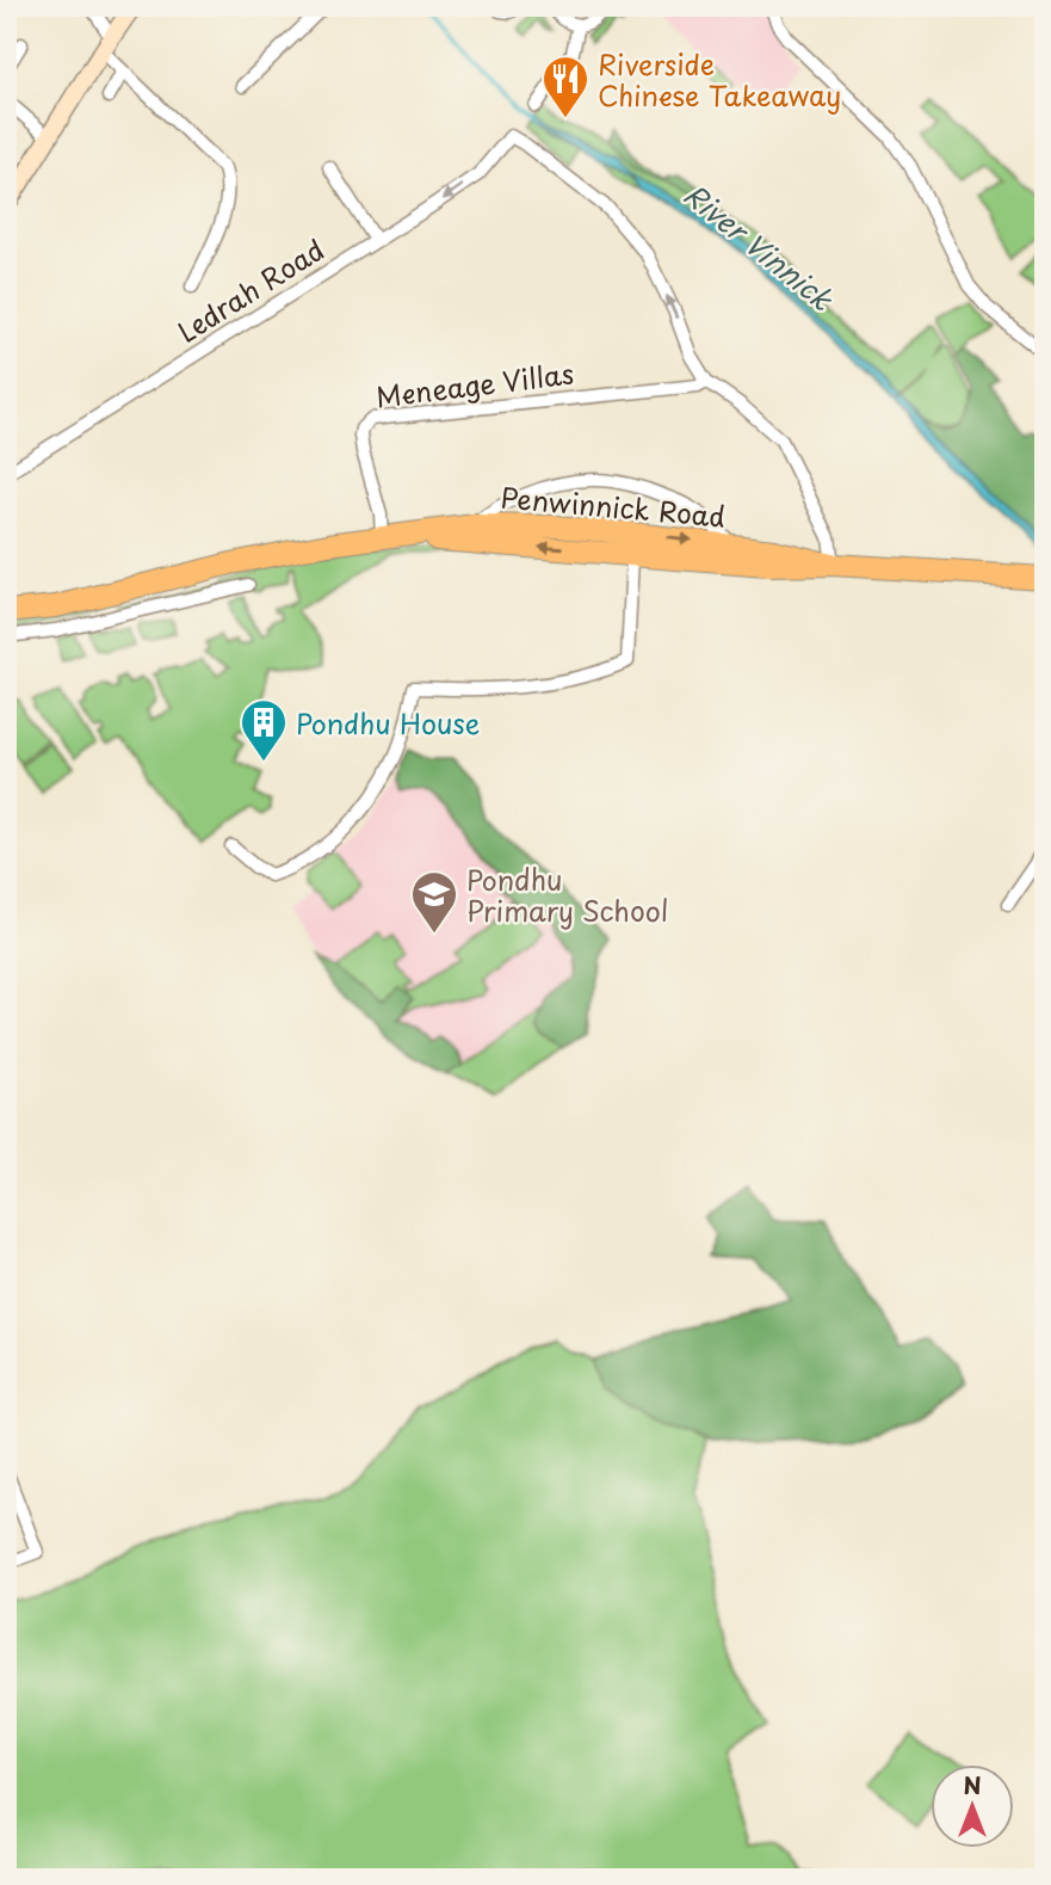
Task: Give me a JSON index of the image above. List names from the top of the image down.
{
  "streets": {
    "highway": ["Penwinnick Road"],
    "street": ["Ledrah Road", "Meneage Villas"]
  },
  "crossings": [
    ["Ledrah Road", "Meneage Villas"],
    ["Meneage Villas", "Penwinnick Road"]
  ],
  "water": ["River Vinnick"],
  "places": {
    "restaurant": ["Riverside Chinese Takeaway"],
    "building": ["Pondhu House"],
    "school or university": ["Pondhu Primary School"]
  },
  "north": "top"
}
